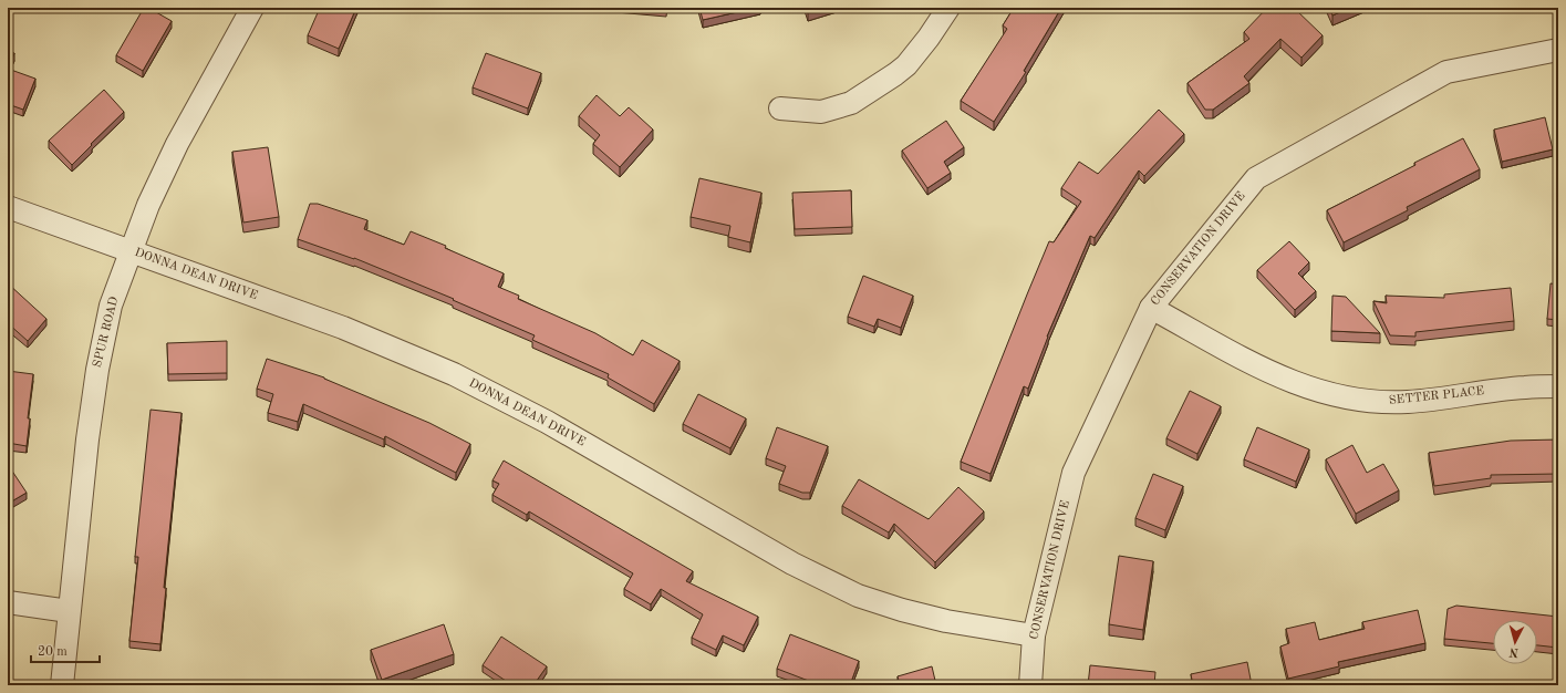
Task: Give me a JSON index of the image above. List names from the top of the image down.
{
  "streets": {
    "street": [
      "CONSERVATION DRIVE",
      "DONNA DEAN DRIVE",
      "SPUR ROAD",
      "SETTER PLACE"
    ]
  },
  "crossings": [
    ["CONSERVATION DRIVE", "DONNA DEAN DRIVE"],
    ["CONSERVATION DRIVE", "SETTER PLACE"],
    ["DONNA DEAN DRIVE", "SPUR ROAD"]
  ],
  "scale_bar": "20 m",
  "north": "bottom"
}
